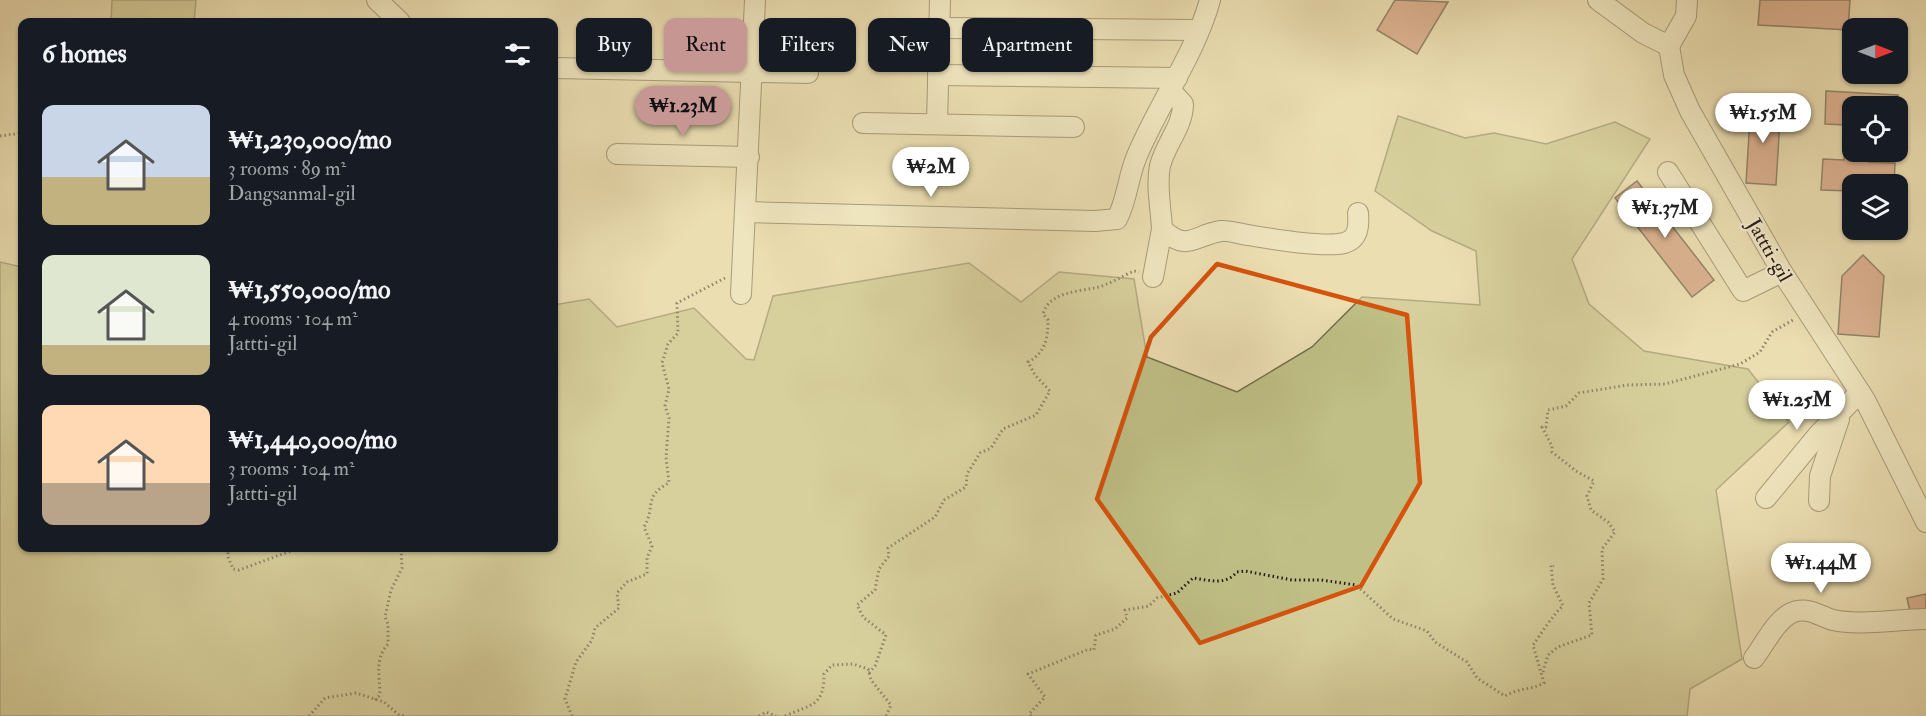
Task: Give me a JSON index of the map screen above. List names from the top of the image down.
{
  "streets": {
    "street": ["Jattti-gil"]
  },
  "north": "right",
  "page": {
    "chip": [
      "Buy",
      "Rent",
      "Filters",
      "New",
      "Apartment"
    ],
    "heading": "6 homes",
    "price": [
      "₩1.23M",
      "₩1.55M",
      "₩2M",
      "₩1.37M",
      "₩1.25M",
      "₩1.44M"
    ],
    "list": [
      {
        "name": "₩1,230,000/mo",
        "note": "3 rooms · 89 m² · Dangsanmal-gil"
      },
      {
        "name": "₩1,550,000/mo",
        "note": "4 rooms · 104 m² · Jattti-gil"
      },
      {
        "name": "₩1,440,000/mo",
        "note": "3 rooms · 104 m² · Jattti-gil"
      }
    ]
  }
}
